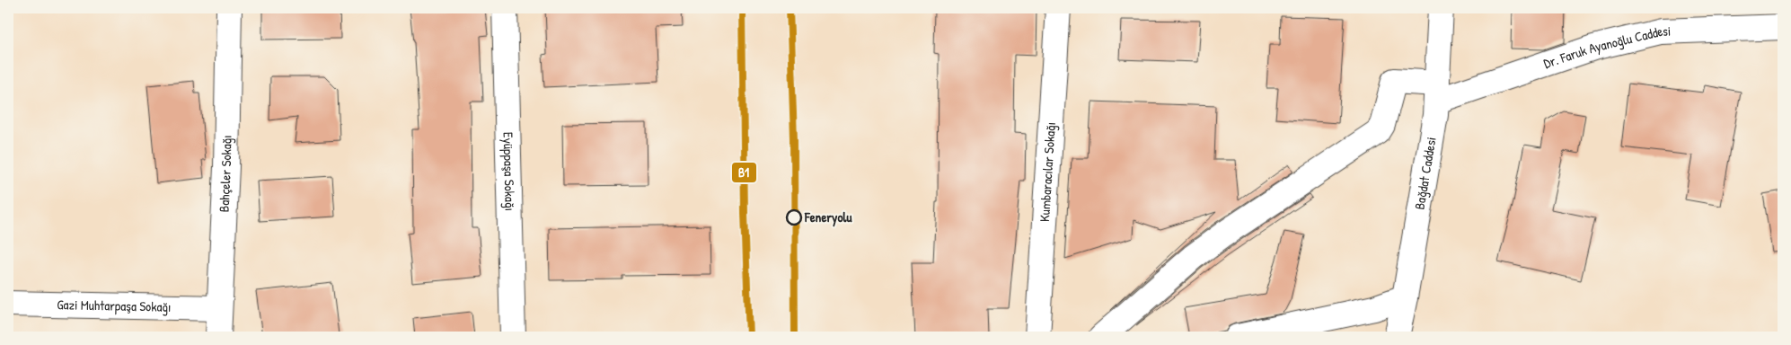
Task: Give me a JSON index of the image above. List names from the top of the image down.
{
  "streets": {
    "street": [
      "Dr. Faruk Ayanoğlu Caddesi",
      "Bahçeler Sokağı",
      "Eyüppaşa Sokağı",
      "Kumbaracılar Sokağı",
      "Bağdat Caddesi",
      "Gazi Muhtarpaşa Sokağı"
    ]
  },
  "crossings": [
    ["Dr. Faruk Ayanoğlu Caddesi", "Bağdat Caddesi"],
    ["Bahçeler Sokağı", "Gazi Muhtarpaşa Sokağı"]
  ],
  "places": ["Feneryolu"],
  "lines": ["transit line B1"]
}
